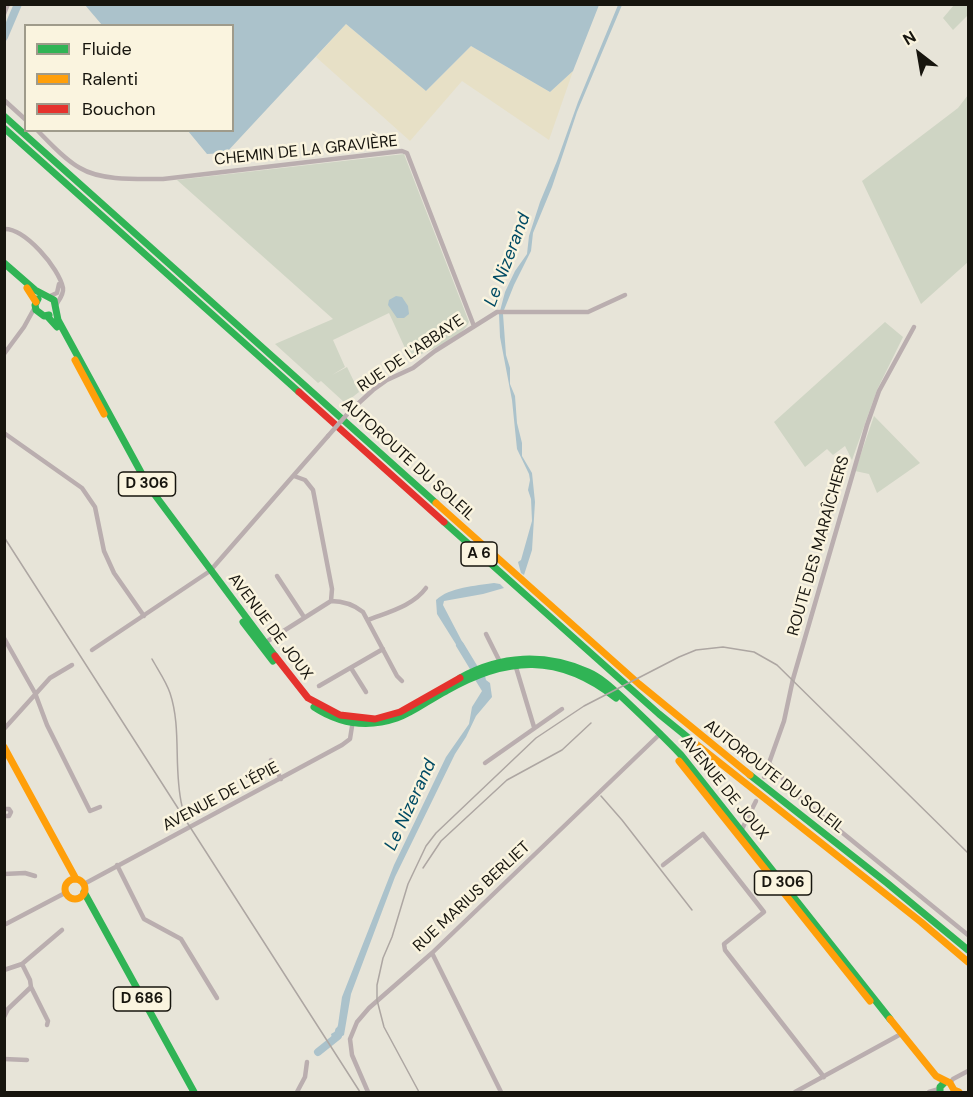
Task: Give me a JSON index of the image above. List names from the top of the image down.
{
  "streets": {
    "main road": [
      "AUTOROUTE DU SOLEIL",
      "D 306",
      "A 6",
      "AVENUE DE JOUX",
      "D 686"
    ],
    "street": [
      "CHEMIN DE LA GRAVIÈRE",
      "RUE DE L'ABBAYE",
      "ROUTE DES MARAÎCHERS",
      "AVENUE DE L'ÉPIE",
      "RUE MARIUS BERLIET"
    ]
  },
  "crossings": [
    ["CHEMIN DE LA GRAVIÈRE", "RUE DE L'ABBAYE"],
    ["AVENUE DE JOUX", "AVENUE DE L'ÉPIE"],
    ["AVENUE DE JOUX", "RUE MARIUS BERLIET"],
    ["AVENUE DE L'ÉPIE", "D 686"]
  ],
  "water": ["Le Nizerand"],
  "legend": ["Fluide", "Ralenti", "Bouchon"],
  "north": "top left"
}
